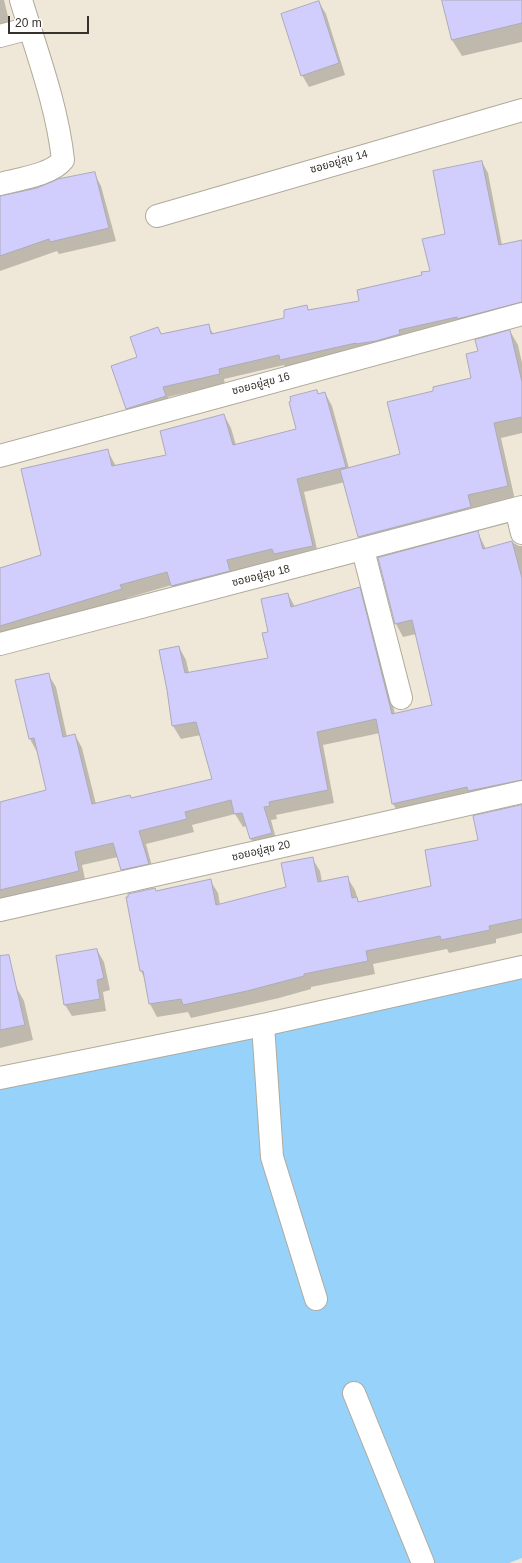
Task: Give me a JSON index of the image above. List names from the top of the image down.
{
  "streets": {
    "street": [
      "ซอยอยู่สุข 14",
      "ซอยอยู่สุข 16",
      "ซอยอยู่สุข 18",
      "ซอยอยู่สุข 20"
    ]
  },
  "scale_bar": "20 m"
}
